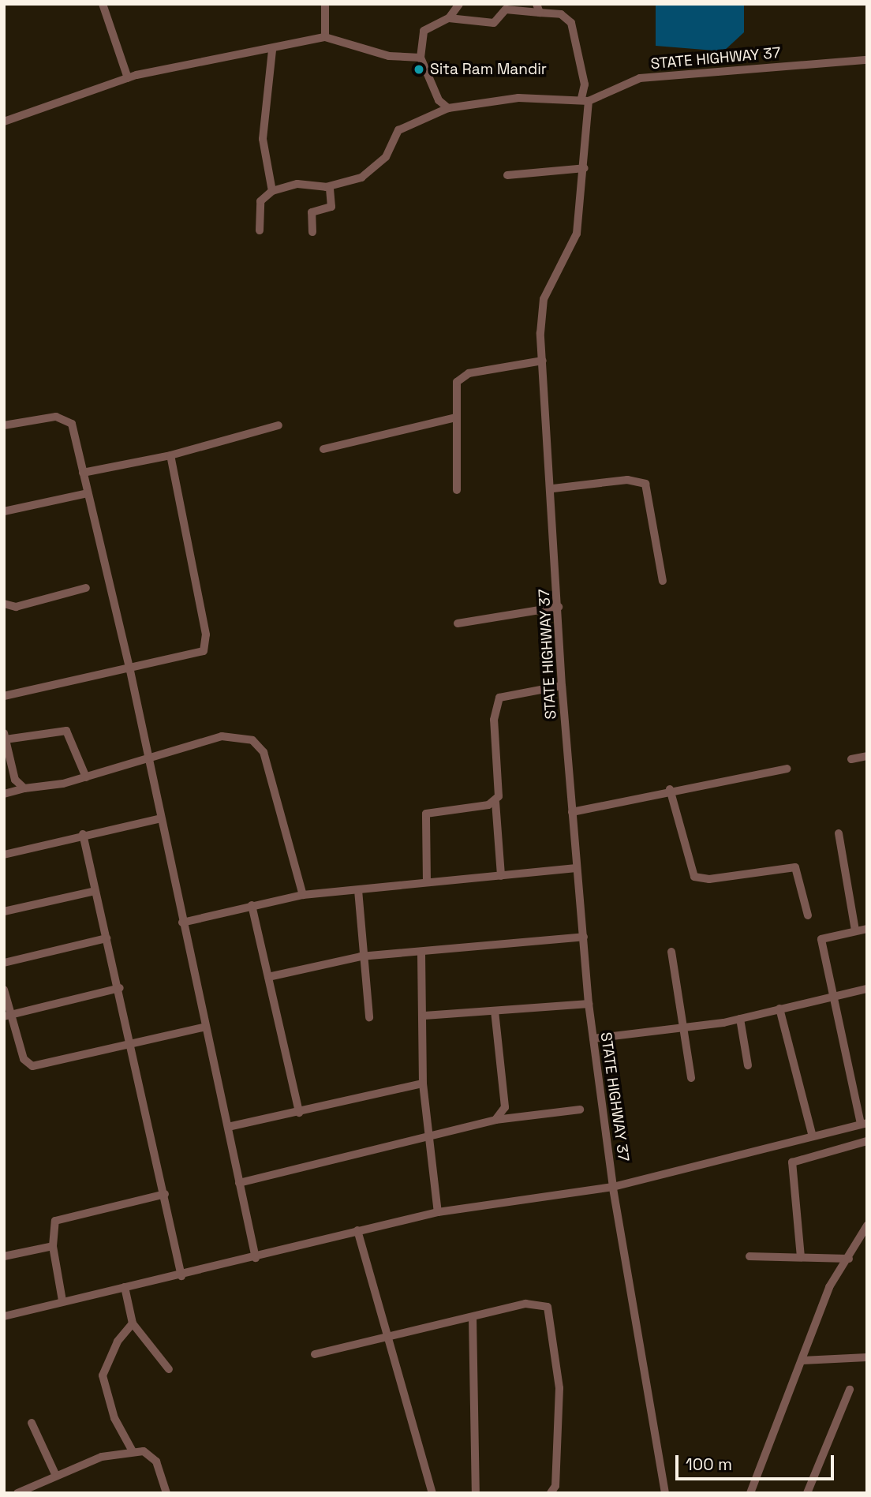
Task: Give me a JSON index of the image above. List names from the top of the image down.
{
  "streets": {
    "street": ["STATE HIGHWAY 37"]
  },
  "places": ["Sita Ram Mandir"],
  "scale_bar": "100 m"
}
